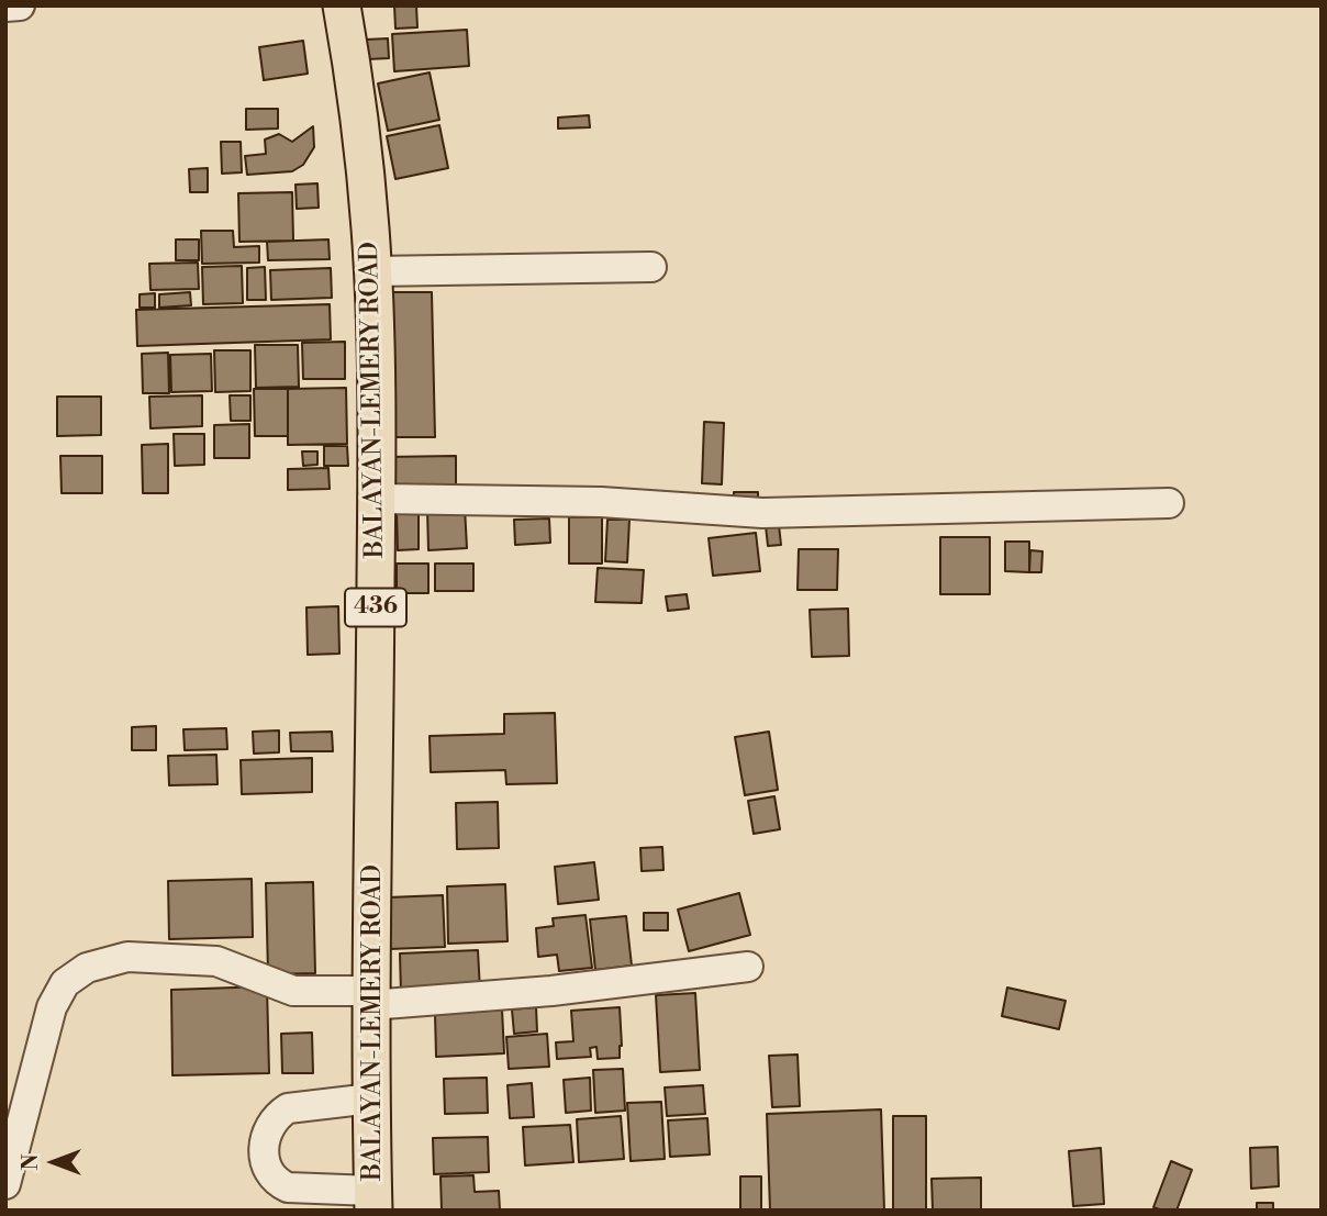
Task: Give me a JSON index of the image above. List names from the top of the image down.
{
  "streets": {
    "main road": ["BALAYAN-LEMERY ROAD", "436"]
  },
  "north": "left"
}
